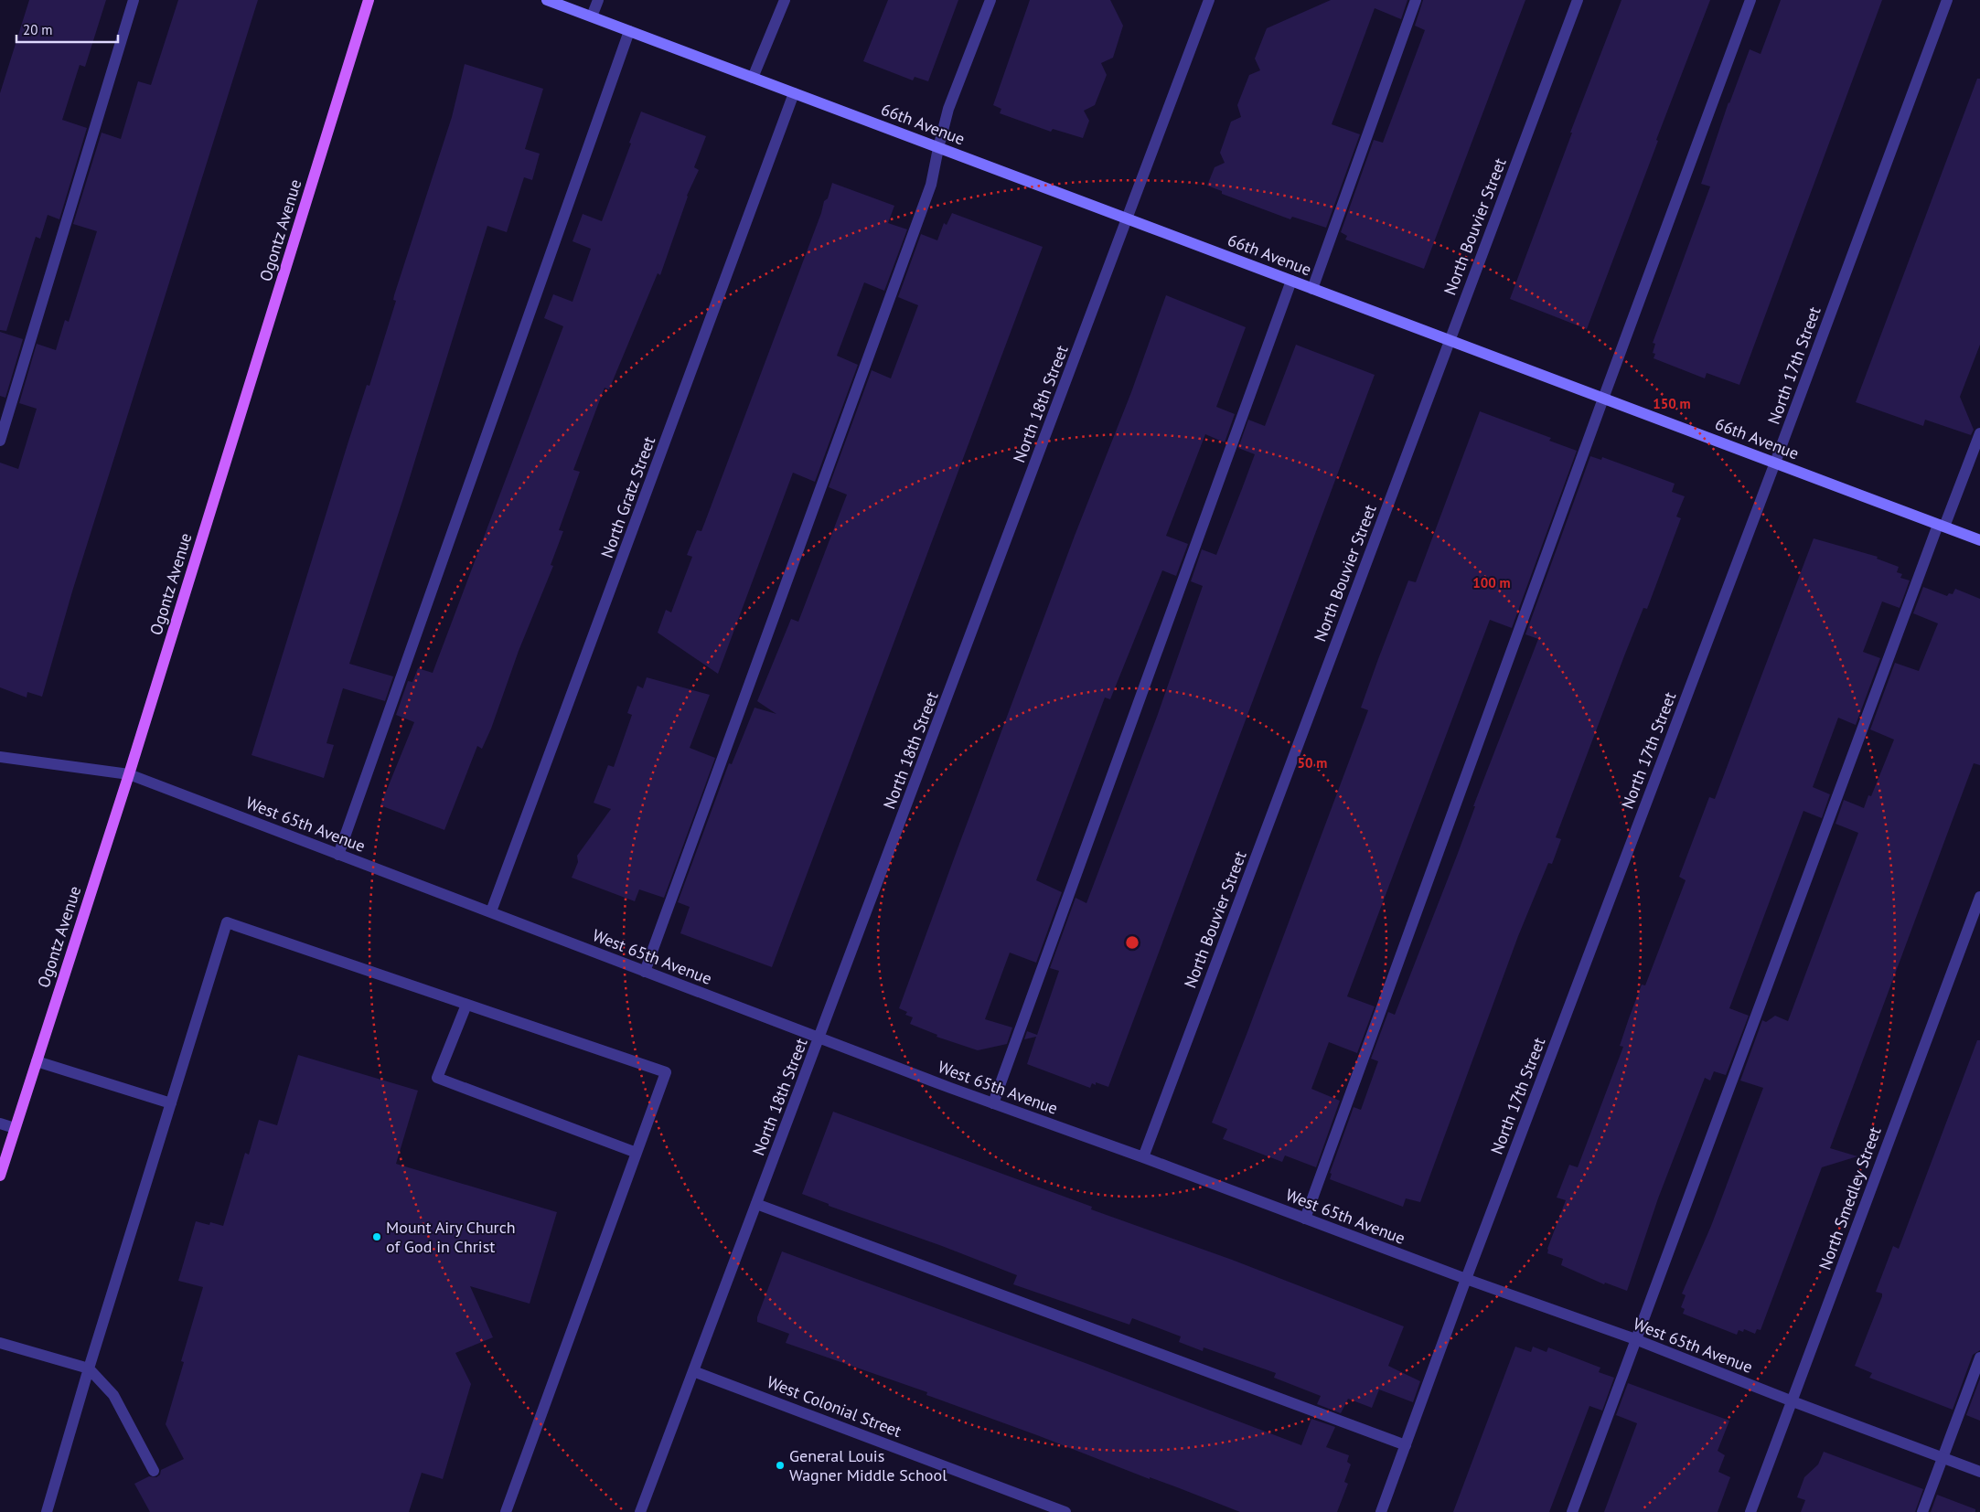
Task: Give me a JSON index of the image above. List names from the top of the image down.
{
  "streets": {
    "main road": ["Ogontz Avenue"],
    "street": [
      "66th Avenue",
      "North Bouvier Street",
      "North 17th Street",
      "North 18th Street",
      "North Gratz Street",
      "West 65th Avenue",
      "North Smedley Street",
      "West Colonial Street"
    ]
  },
  "crossings": [
    ["66th Avenue", "North Bouvier Street"],
    ["66th Avenue", "North 17th Street"],
    ["66th Avenue", "North 18th Street"],
    ["66th Avenue", "North Gratz Street"],
    ["North Bouvier Street", "West 65th Avenue"],
    ["Ogontz Avenue", "West 65th Avenue"],
    ["North 17th Street", "West 65th Avenue"],
    ["North 18th Street", "West 65th Avenue"],
    ["North 18th Street", "West Colonial Street"],
    ["North Gratz Street", "West 65th Avenue"],
    ["West 65th Avenue", "North Smedley Street"]
  ],
  "places": ["Mount Airy Church of God in Christ", "General Louis Wagner Middle School"],
  "scale_bar": "20 m",
  "rings": ["150 m", "100 m", "50 m"]
}
